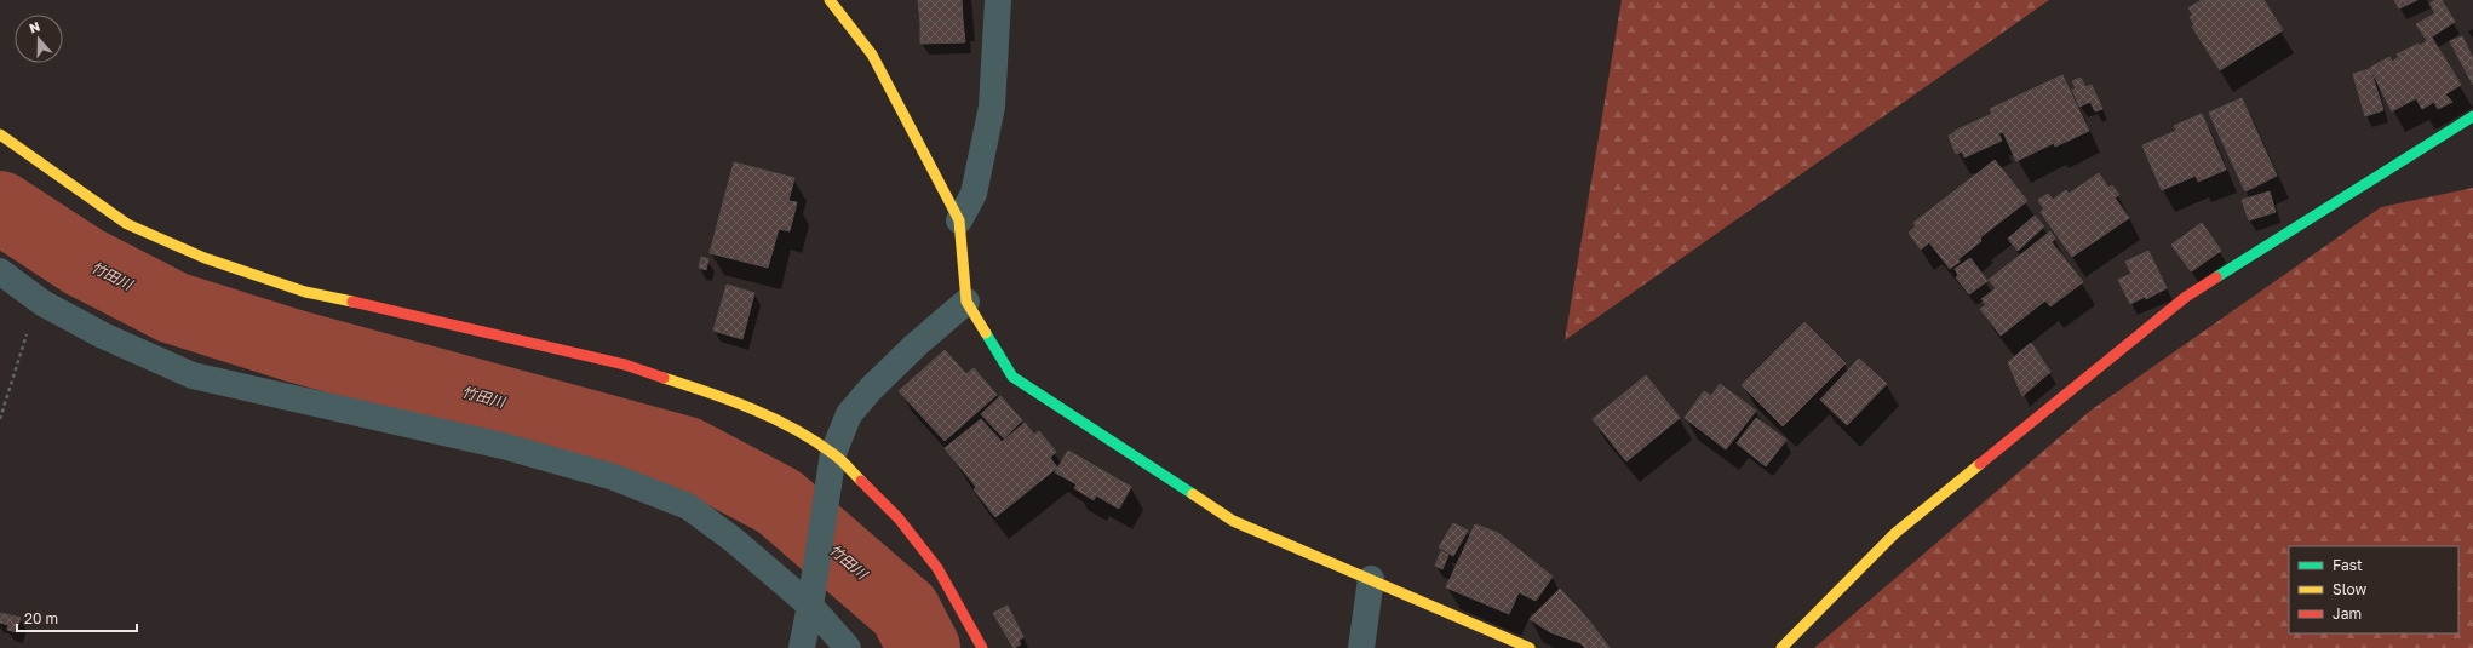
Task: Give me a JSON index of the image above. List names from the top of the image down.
{
  "water": ["竹田川"],
  "legend": ["Fast", "Slow", "Jam"],
  "scale_bar": "20 m",
  "north": "top"
}
